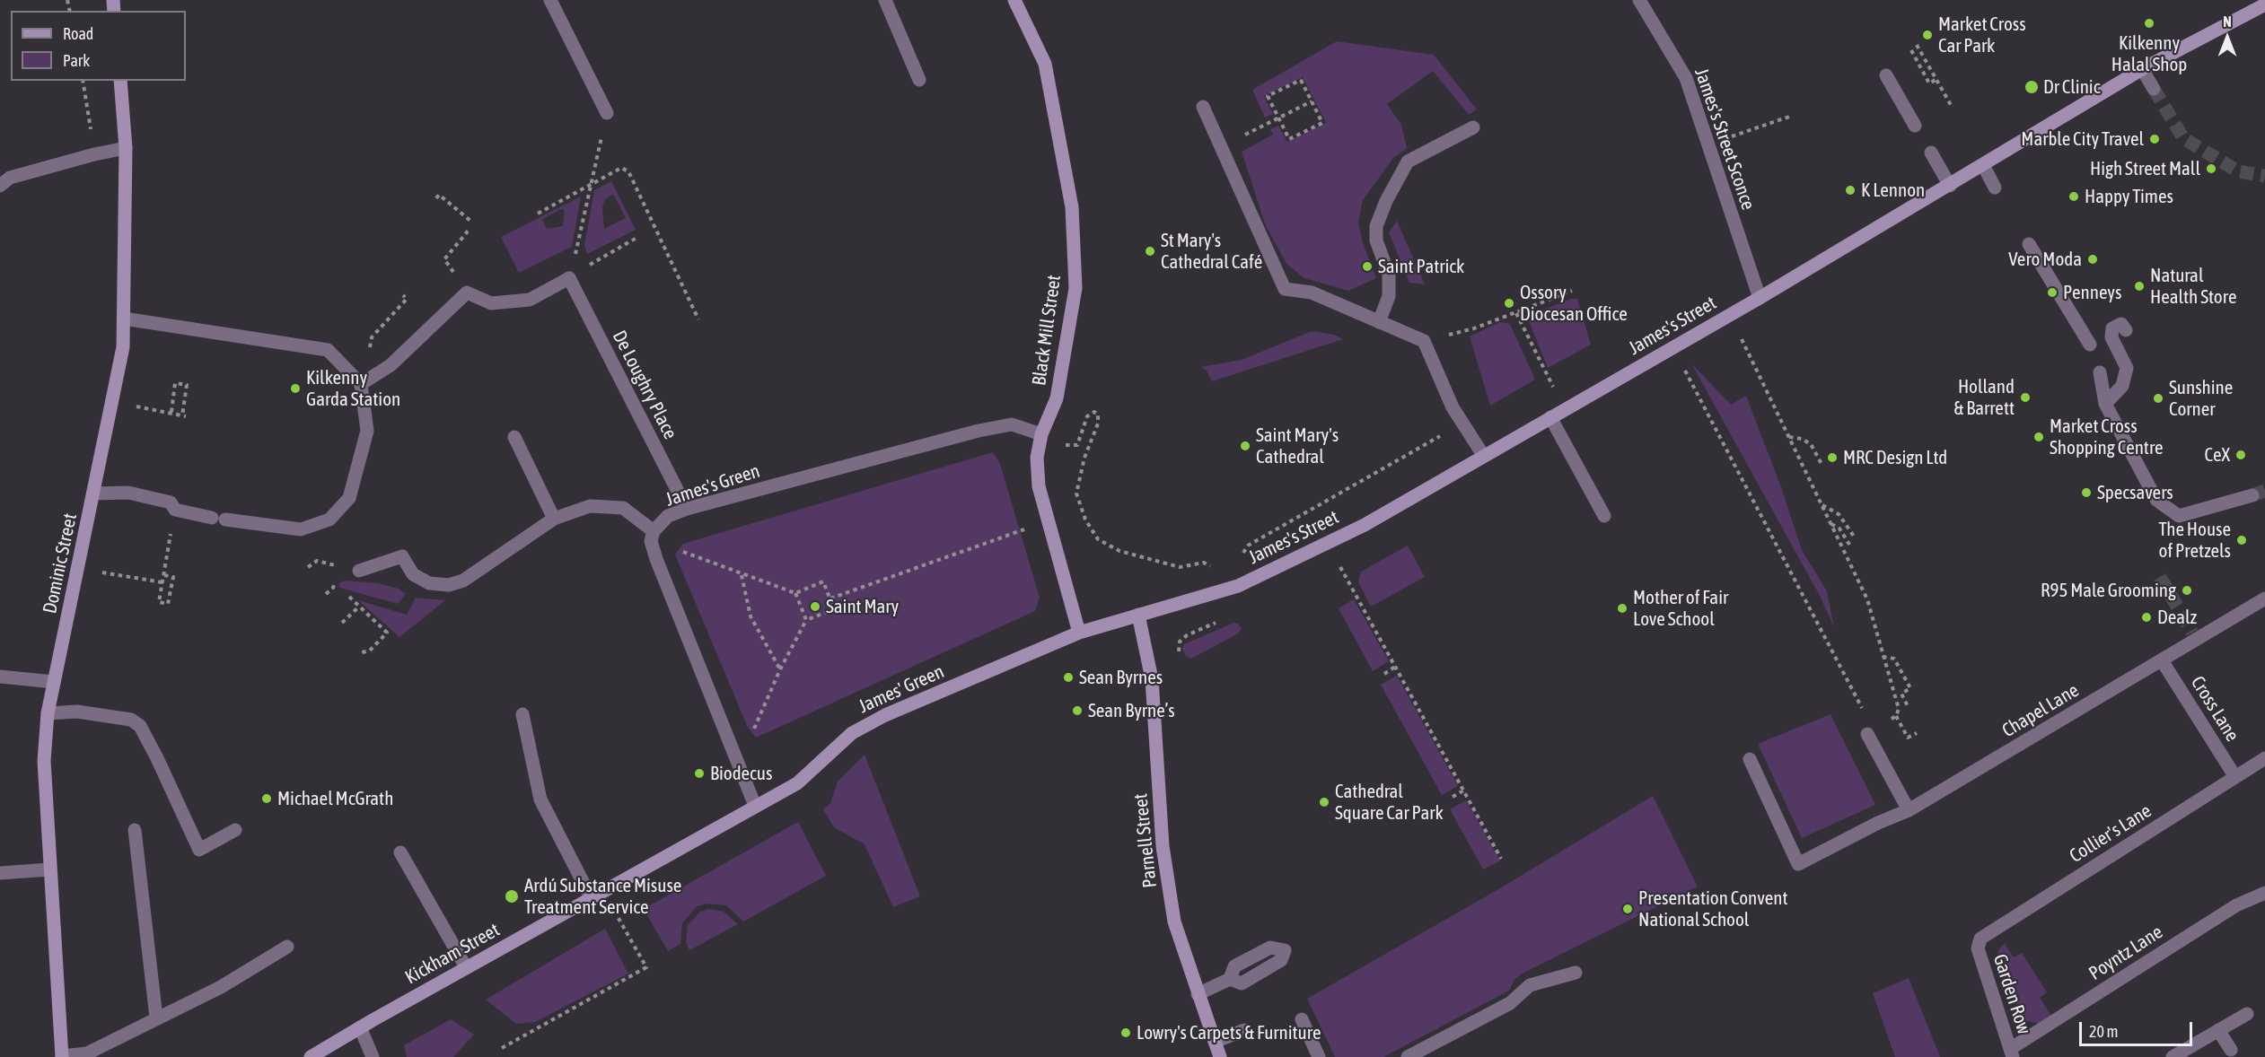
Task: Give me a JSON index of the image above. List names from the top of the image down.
{
  "streets": {
    "street": [
      "James's Street Sconce",
      "James's Street",
      "Black Mill Street",
      "De Loughry Place",
      "James's Green",
      "Dominic Street",
      "James' Green",
      "Cross Lane",
      "Chapel Lane",
      "Collier's Lane",
      "Parnell Street",
      "Poyntz Lane",
      "Kickham Street",
      "Garden Row"
    ]
  },
  "crossings": [
    ["James's Street Sconce", "James's Street"],
    ["James's Street", "Black Mill Street"],
    ["James's Street", "James' Green"],
    ["James's Street", "Parnell Street"],
    ["Black Mill Street", "James's Green"],
    ["Black Mill Street", "James' Green"],
    ["De Loughry Place", "James's Green"],
    ["James's Green", "James' Green"],
    ["James's Green", "Kickham Street"],
    ["James' Green", "Kickham Street"],
    ["Cross Lane", "Chapel Lane"],
    ["Cross Lane", "Collier's Lane"],
    ["Collier's Lane", "Garden Row"],
    ["Poyntz Lane", "Garden Row"]
  ],
  "places": [
    "Kilkenny Halal Shop",
    "Market Cross Car Park",
    "Dr Clinic",
    "Marble City Travel",
    "High Street Mall",
    "K Lennon",
    "Happy Times",
    "St Mary's Cathedral Café",
    "Vero Moda",
    "Saint Patrick",
    "Natural Health Store",
    "Penneys",
    "Ossory Diocesan Office",
    "Kilkenny Garda Station",
    "Holland & Barrett",
    "Sunshine Corner",
    "Market Cross Shopping Centre",
    "Saint Mary's Cathedral",
    "CeX",
    "MRC Design Ltd",
    "Specsavers",
    "The House of Pretzels",
    "R95 Male Grooming",
    "Saint Mary",
    "Mother of Fair Love School",
    "Dealz",
    "Sean Byrnes",
    "Sean Byrne’s",
    "Biodecus",
    "Michael McGrath",
    "Cathedral Square Car Park",
    "Ardú Substance Misuse Treatment Service",
    "Presentation Convent National School",
    "Lowry's Carpets & Furniture"
  ],
  "legend": ["Road", "Park"],
  "scale_bar": "20 m",
  "north": "top"
}
